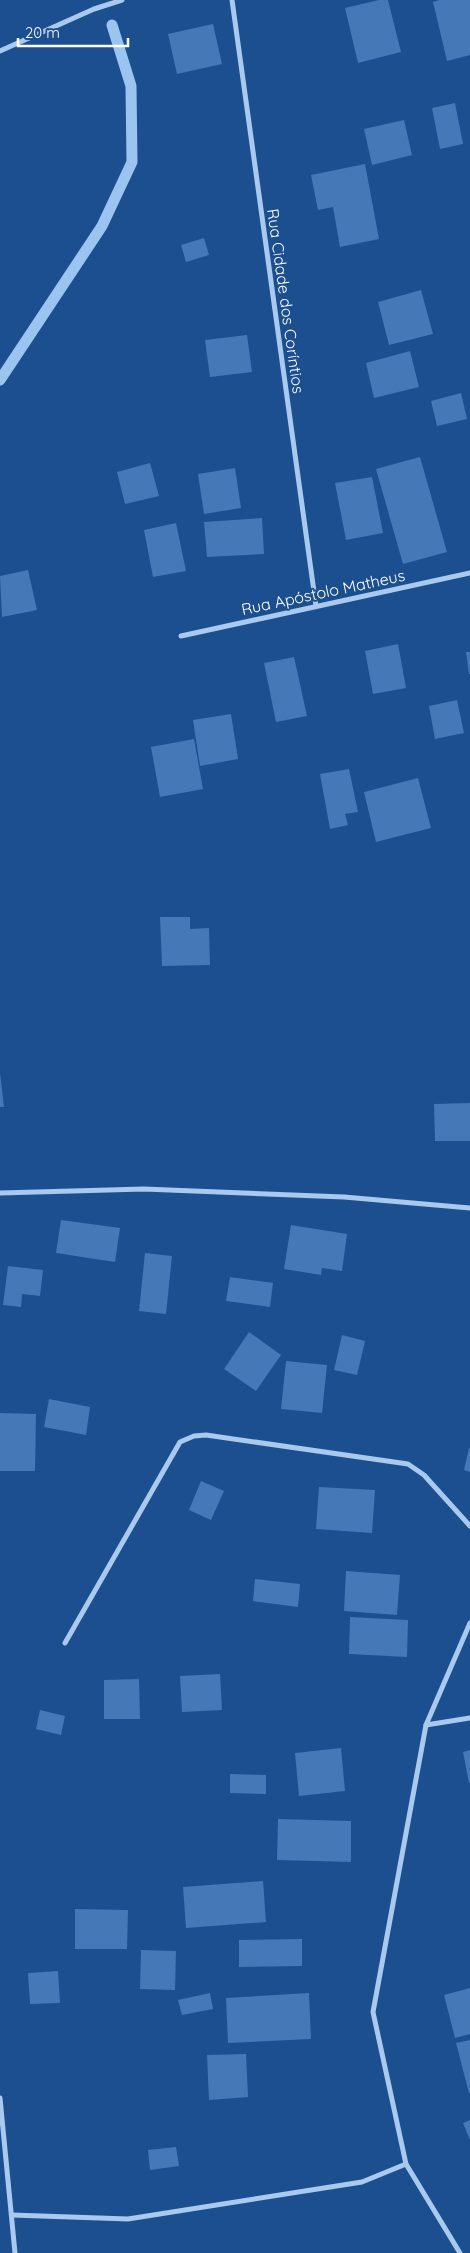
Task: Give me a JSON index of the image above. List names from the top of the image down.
{
  "streets": {
    "street": ["Rua Cidade dos Coríntios", "Rua Apóstolo Matheus"]
  },
  "crossings": [
    ["Rua Cidade dos Coríntios", "Rua Apóstolo Matheus"]
  ],
  "scale_bar": "20 m"
}
